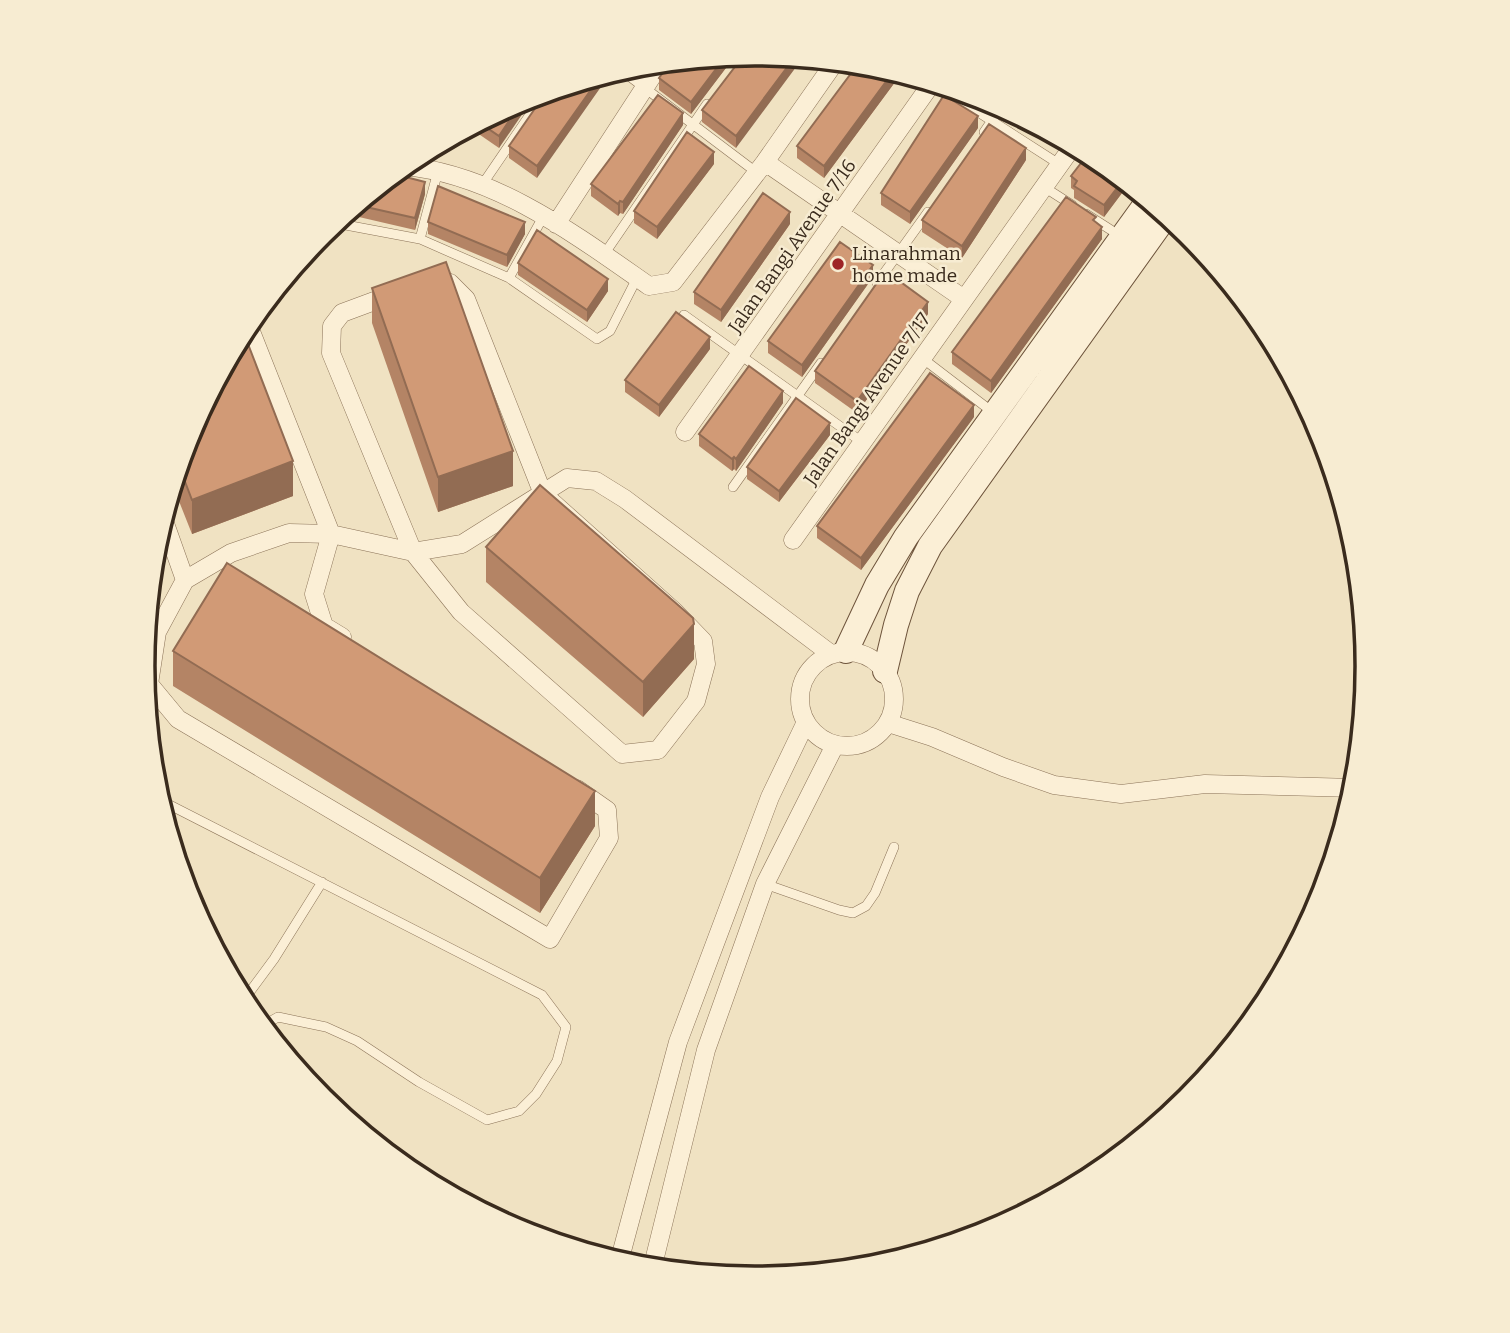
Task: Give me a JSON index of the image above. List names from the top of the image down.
{
  "streets": {
    "street": ["Jalan Bangi Avenue 7/16", "Jalan Bangi Avenue 7/17"]
  },
  "places": ["Linarahman home made"]
}
